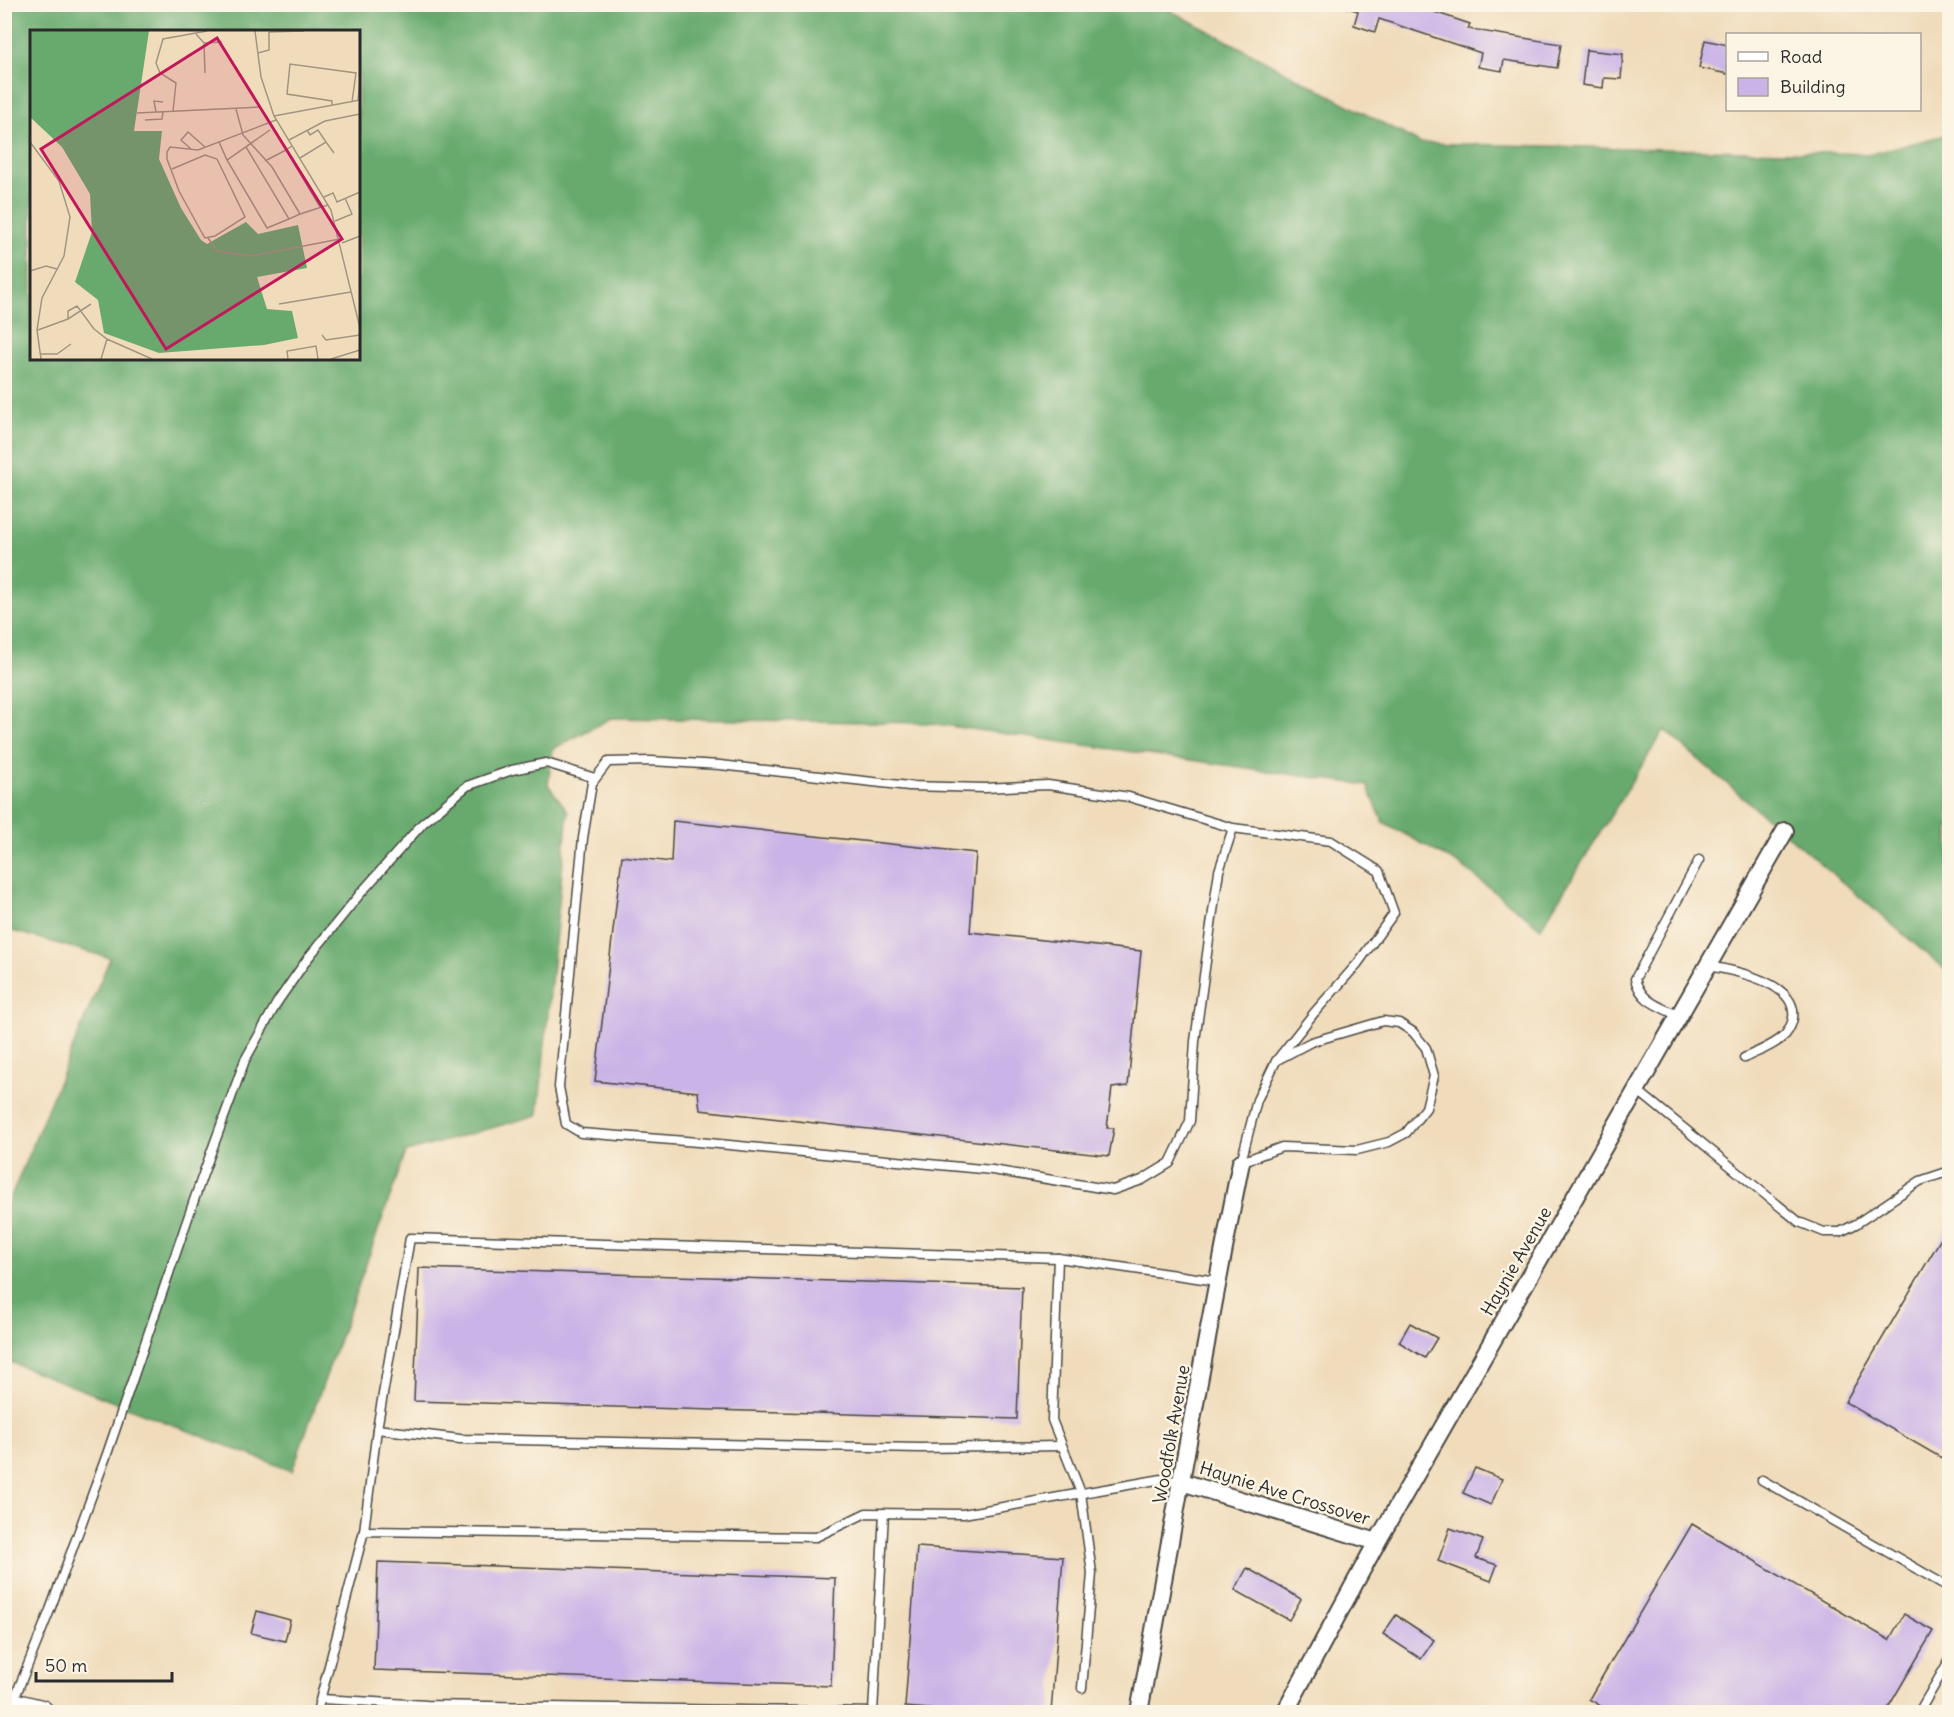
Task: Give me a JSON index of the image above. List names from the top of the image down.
{
  "streets": {
    "street": ["Haynie Avenue", "Woodfolk Avenue", "Haynie Ave Crossover"]
  },
  "crossings": [
    ["Haynie Avenue", "Haynie Ave Crossover"],
    ["Woodfolk Avenue", "Haynie Ave Crossover"]
  ],
  "legend": ["Road", "Building"],
  "scale_bar": "50 m"
}
